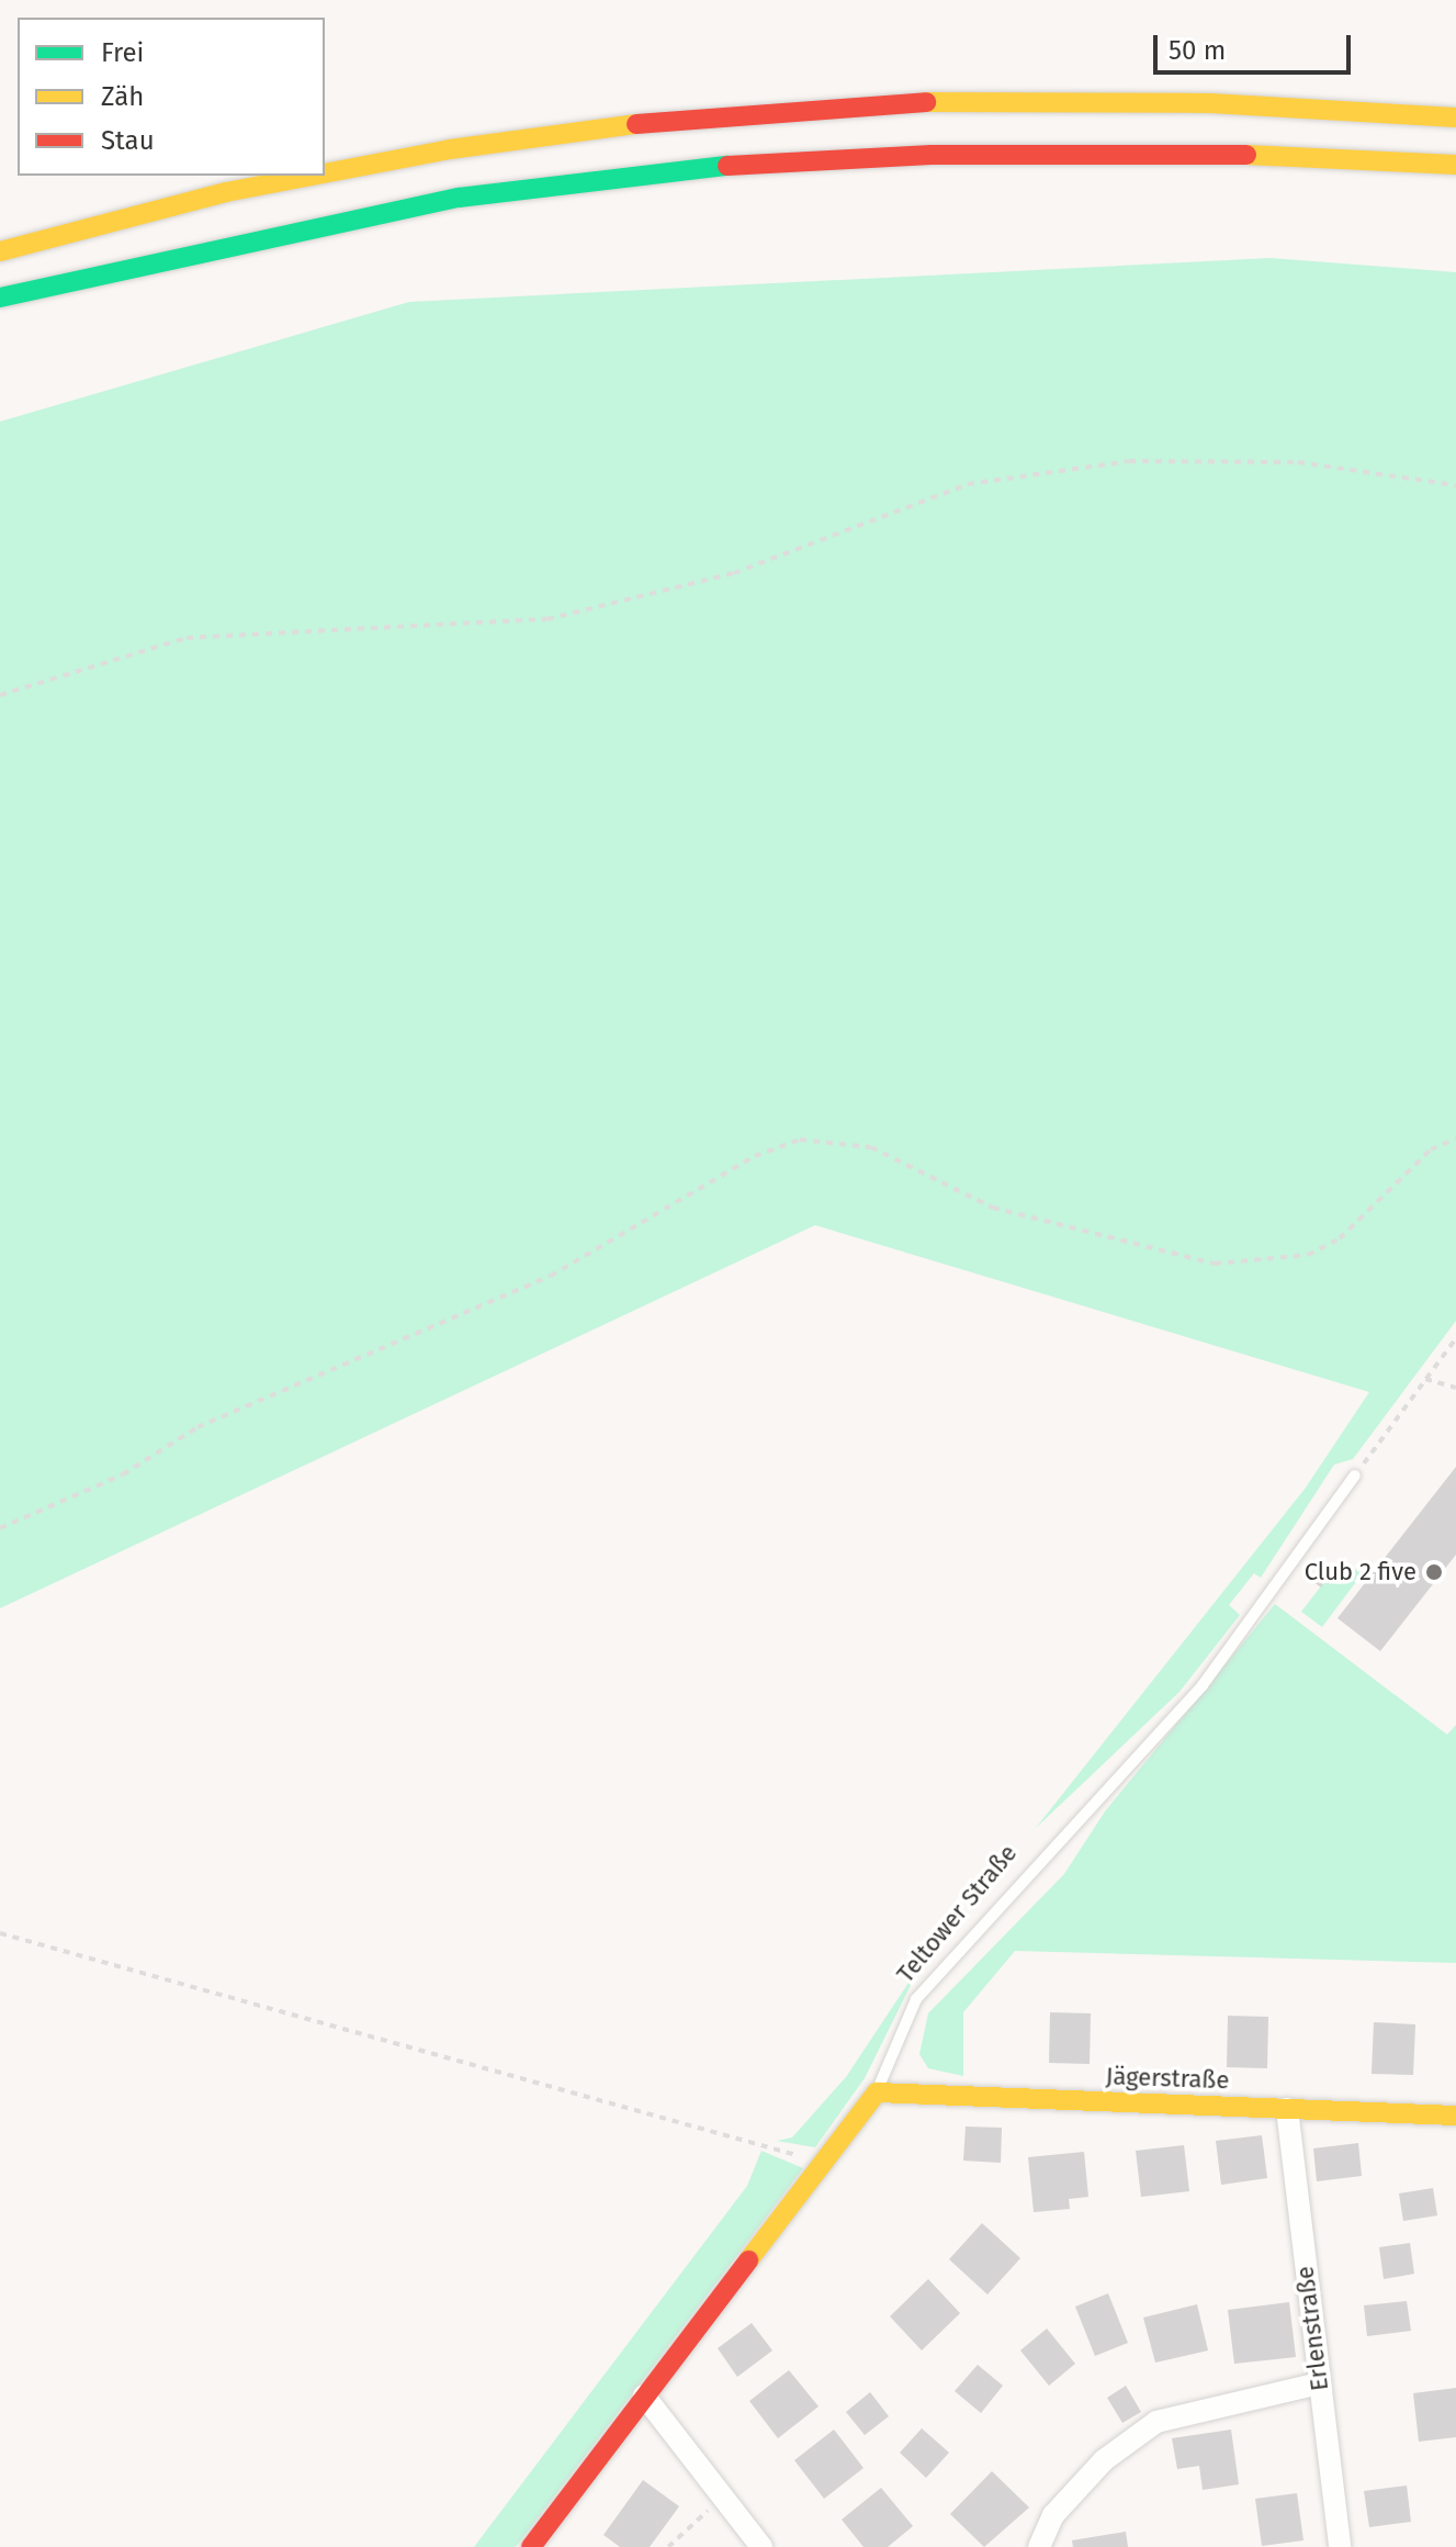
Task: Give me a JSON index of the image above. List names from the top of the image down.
{
  "streets": {
    "main road": ["Teltower Straße", "Jägerstraße"],
    "street": ["Erlenstraße"]
  },
  "crossings": [
    ["Teltower Straße", "Jägerstraße"],
    ["Jägerstraße", "Erlenstraße"]
  ],
  "places": ["Club 2 five"],
  "legend": ["Frei", "Zäh", "Stau"],
  "scale_bar": "50 m"
}
